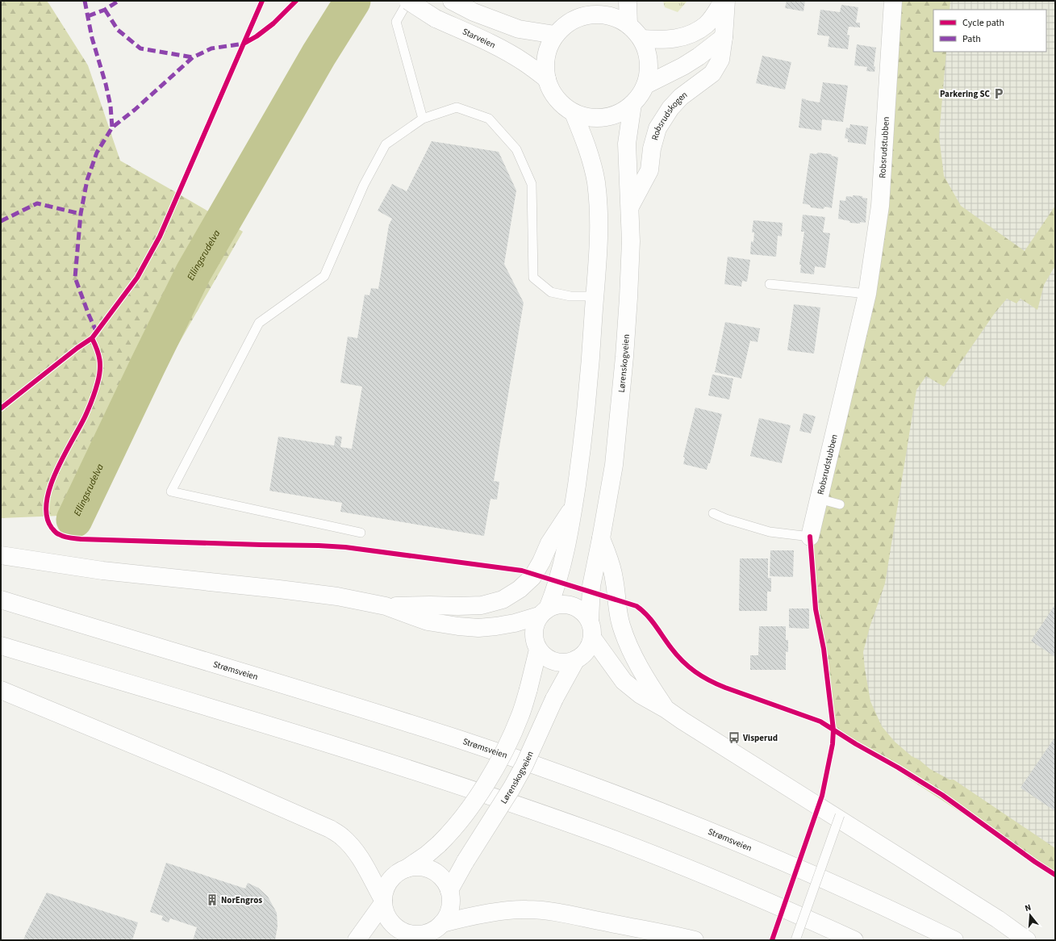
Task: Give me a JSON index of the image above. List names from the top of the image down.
{
  "streets": {
    "main road": [
      "Starveien",
      "Robsrudskogen",
      "Robsrudstubben",
      "Lørenskogveien",
      "Strømsveien"
    ]
  },
  "crossings": [
    ["Starveien", "Lørenskogveien"],
    ["Robsrudskogen", "Lørenskogveien"]
  ],
  "water": ["Ellingsrudelva"],
  "places": {
    "parking": ["Parkering SC"],
    "bus stop": ["Visperud"],
    "building": ["NorEngros"]
  },
  "legend": ["Cycle path", "Path"],
  "north": "top"
}
